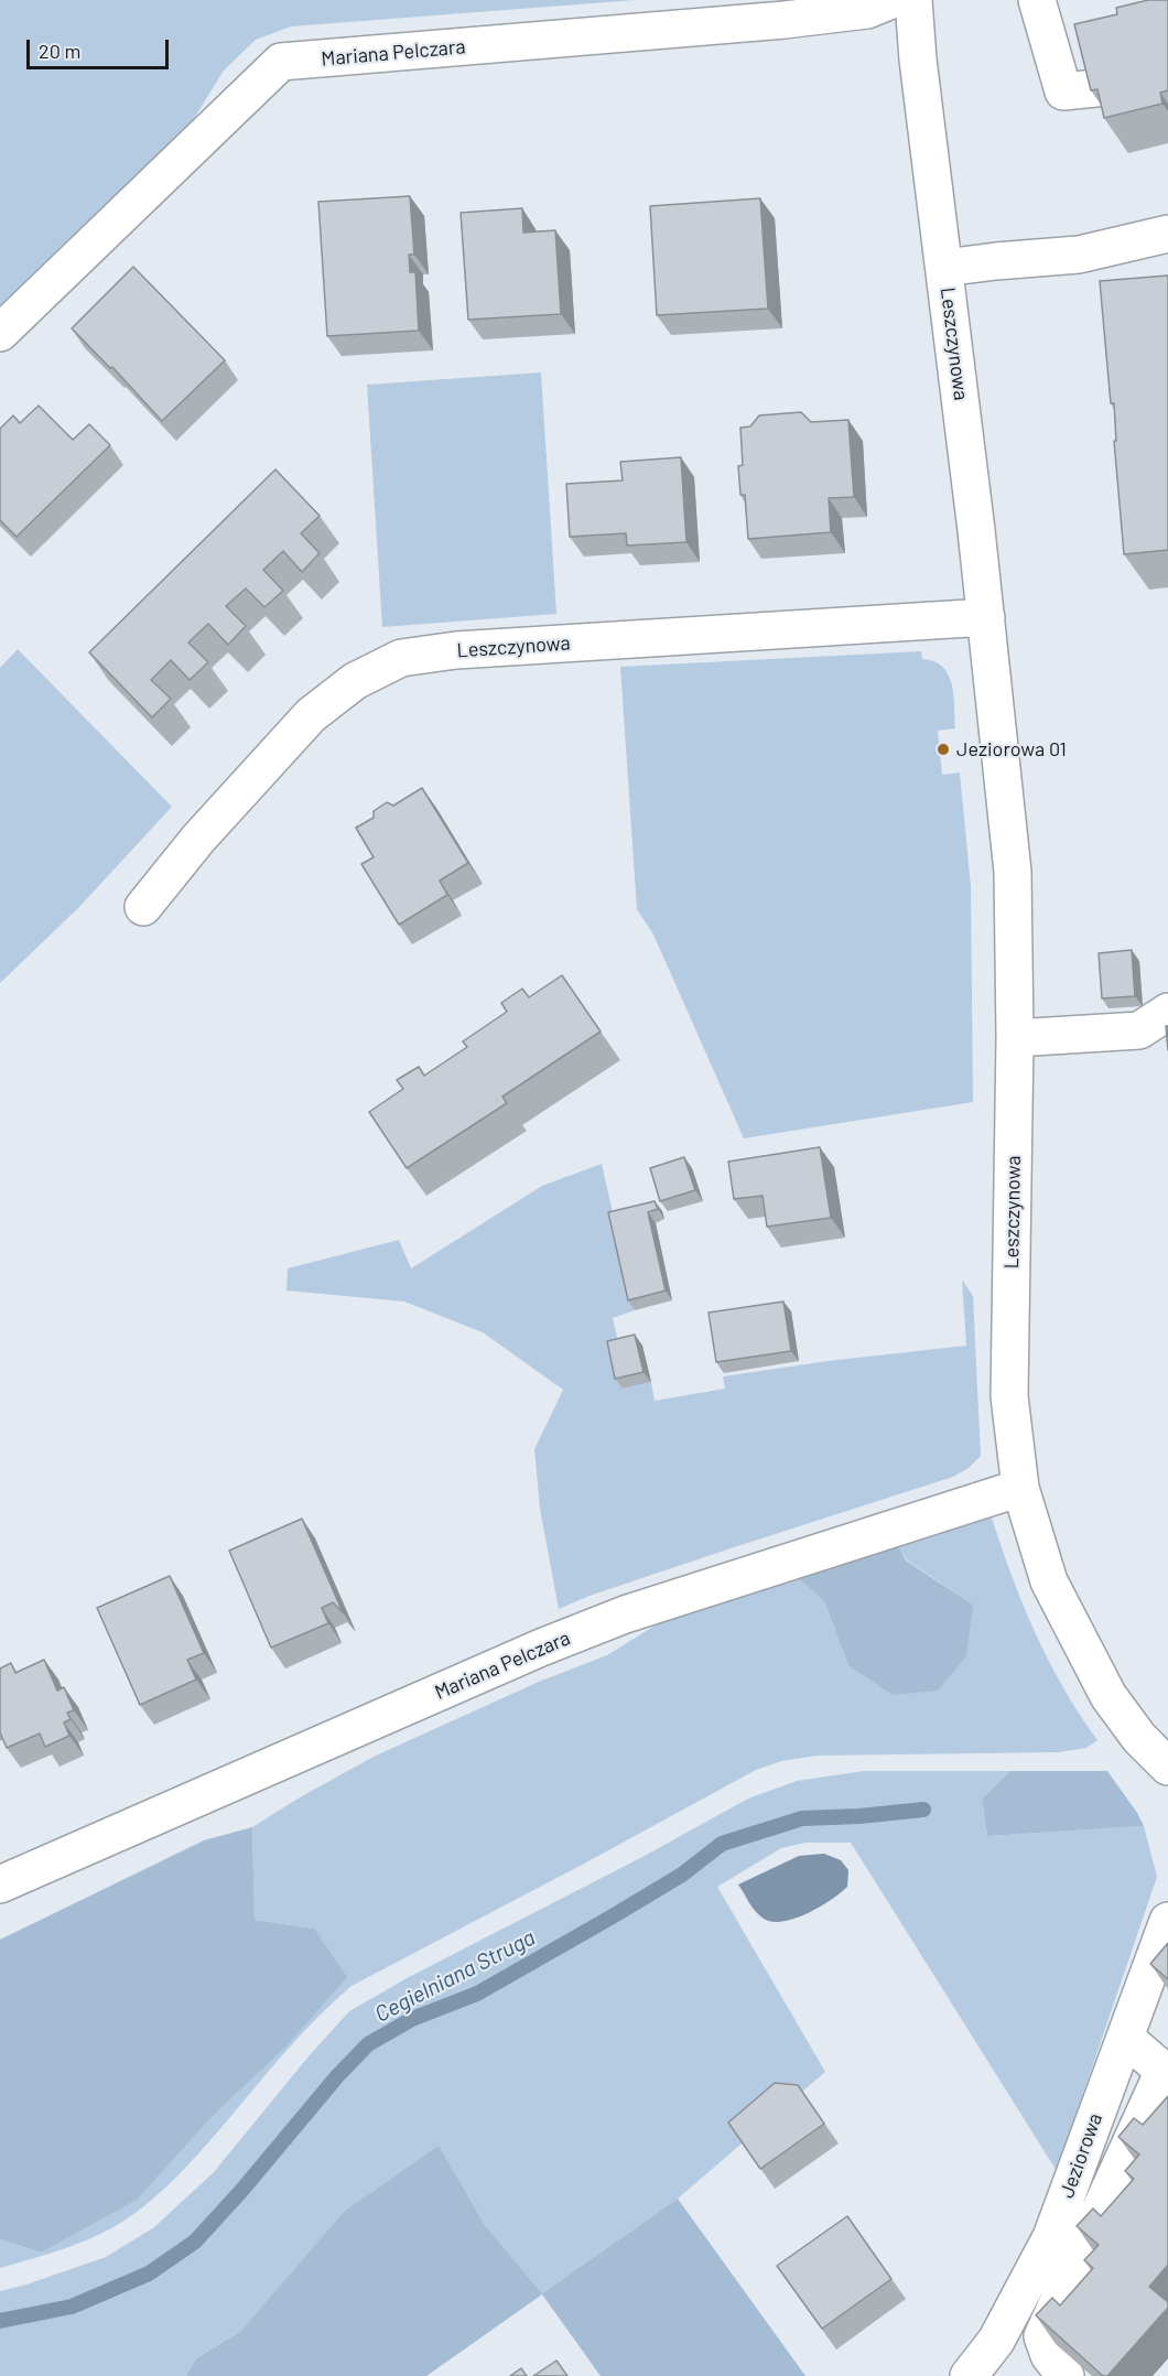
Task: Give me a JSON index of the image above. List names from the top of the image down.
{
  "streets": {
    "street": ["Mariana Pelczara", "Leszczynowa", "Jeziorowa"]
  },
  "crossings": [
    ["Mariana Pelczara", "Leszczynowa"]
  ],
  "water": ["Cegielniana Struga"],
  "places": ["Jeziorowa 01"],
  "scale_bar": "20 m"
}
